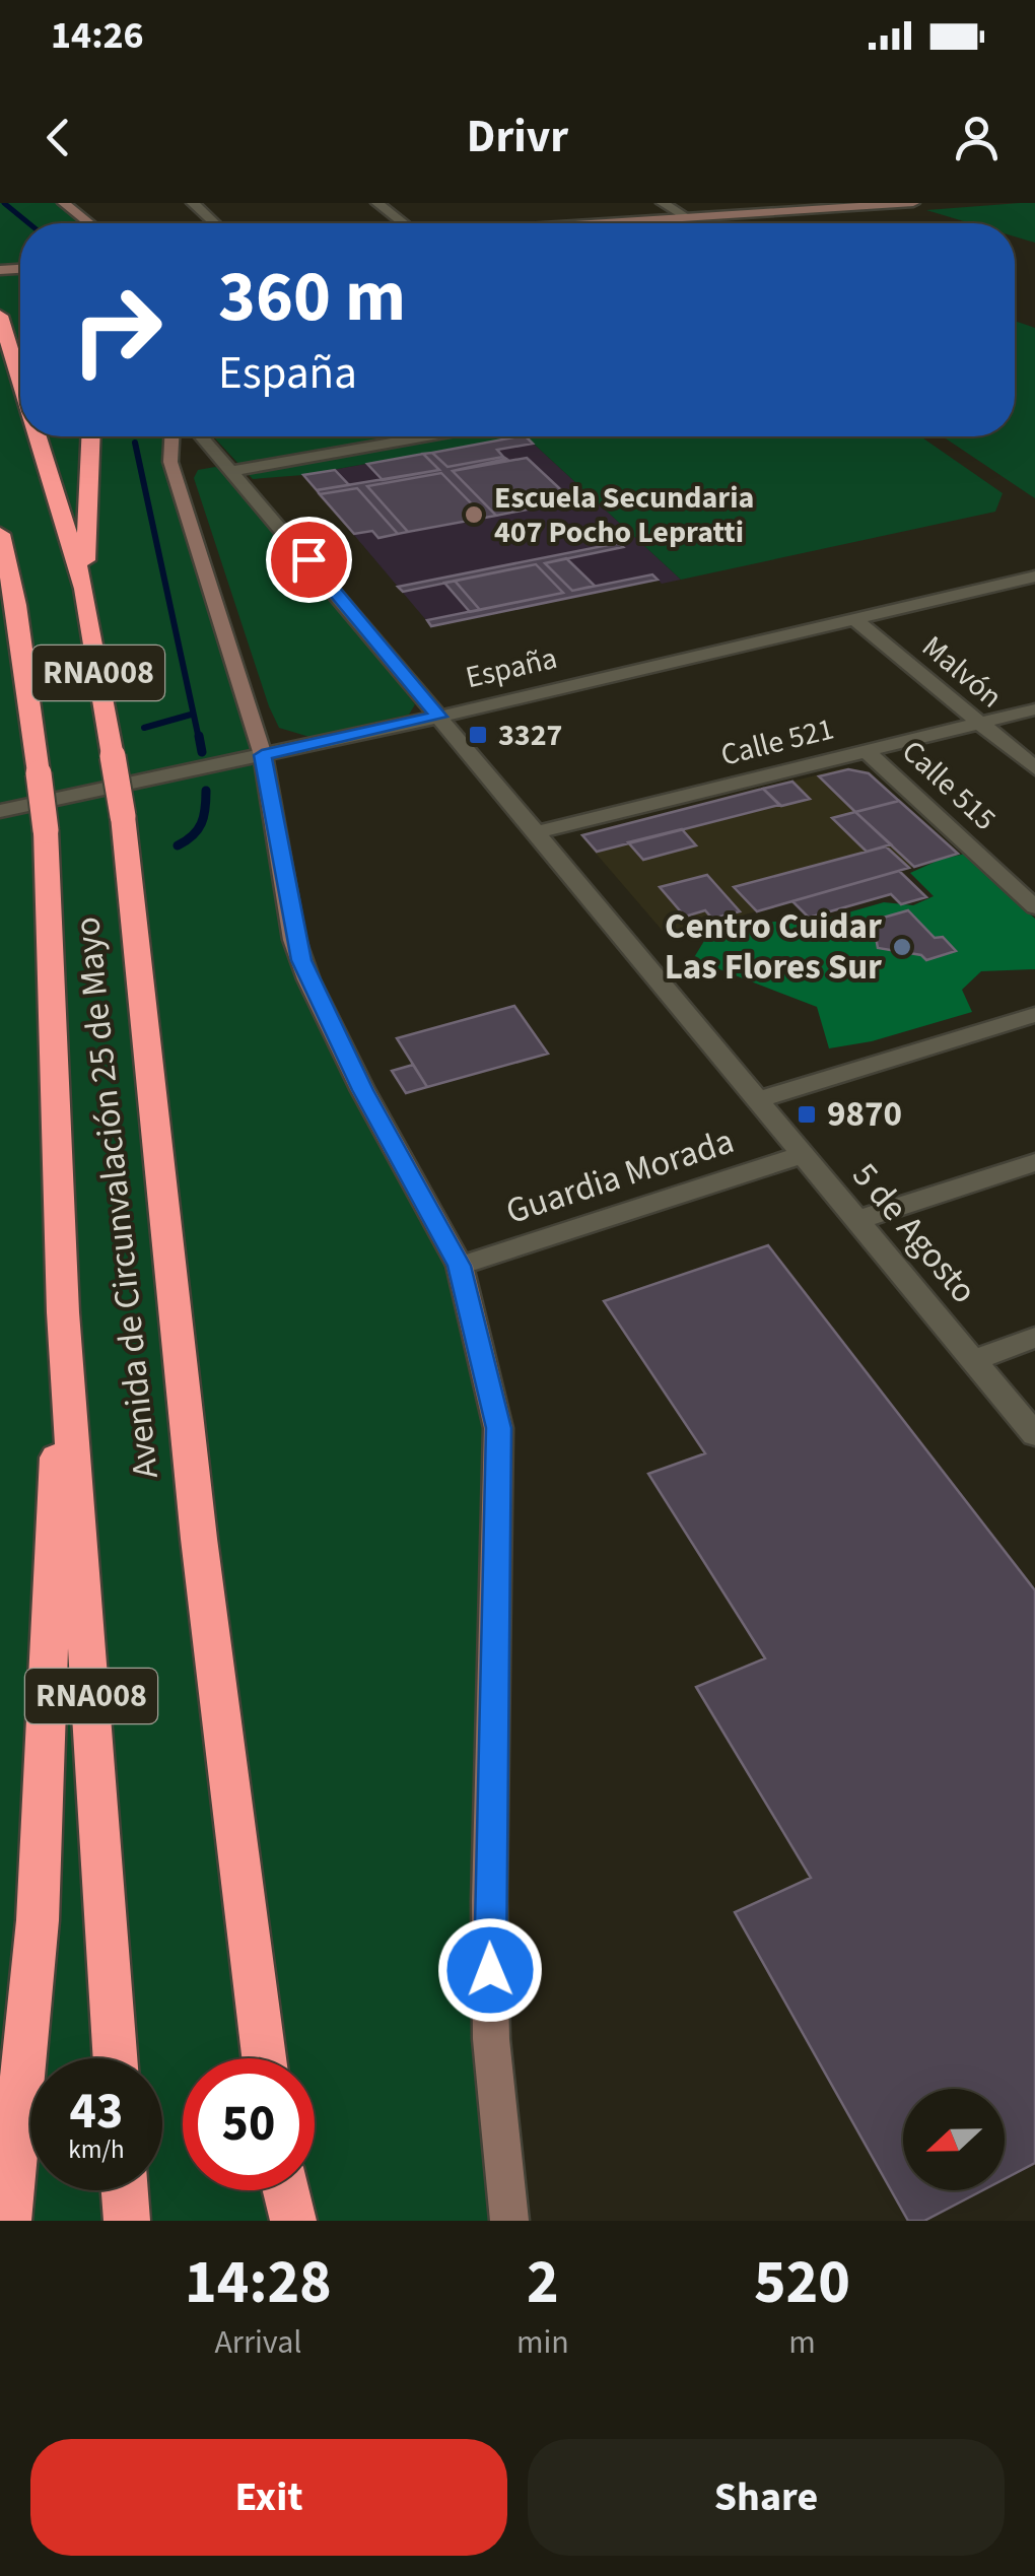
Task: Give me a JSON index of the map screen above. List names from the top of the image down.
{
  "streets": {
    "highway": ["RNA008", "Avenida de Circunvalación 25 de Mayo"],
    "street": [
      "España",
      "Malvón",
      "Calle 521",
      "Calle 515",
      "Guardia Morada",
      "5 de Agosto"
    ]
  },
  "crossings": [
    ["España", "Malvón"],
    ["España", "5 de Agosto"],
    ["Malvón", "Calle 521"],
    ["Calle 521", "Calle 515"],
    ["Calle 521", "5 de Agosto"],
    ["Guardia Morada", "5 de Agosto"]
  ],
  "places": {
    "other": ["Escuela Secundaria 407 Pocho Lepratti", "Centro Cuidar Las Flores Sur"],
    "transit": ["3327", "9870"]
  },
  "north": "left",
  "page": {
    "status": "14:26",
    "header": "Drivr",
    "turn": ["360 m", "España"],
    "speed": "43 km/h",
    "limit": "50",
    "eta": [
      "14:28",
      "Arrival",
      "2",
      "min",
      "520",
      "m"
    ],
    "buttons": ["Exit", "Share"]
  }
}
